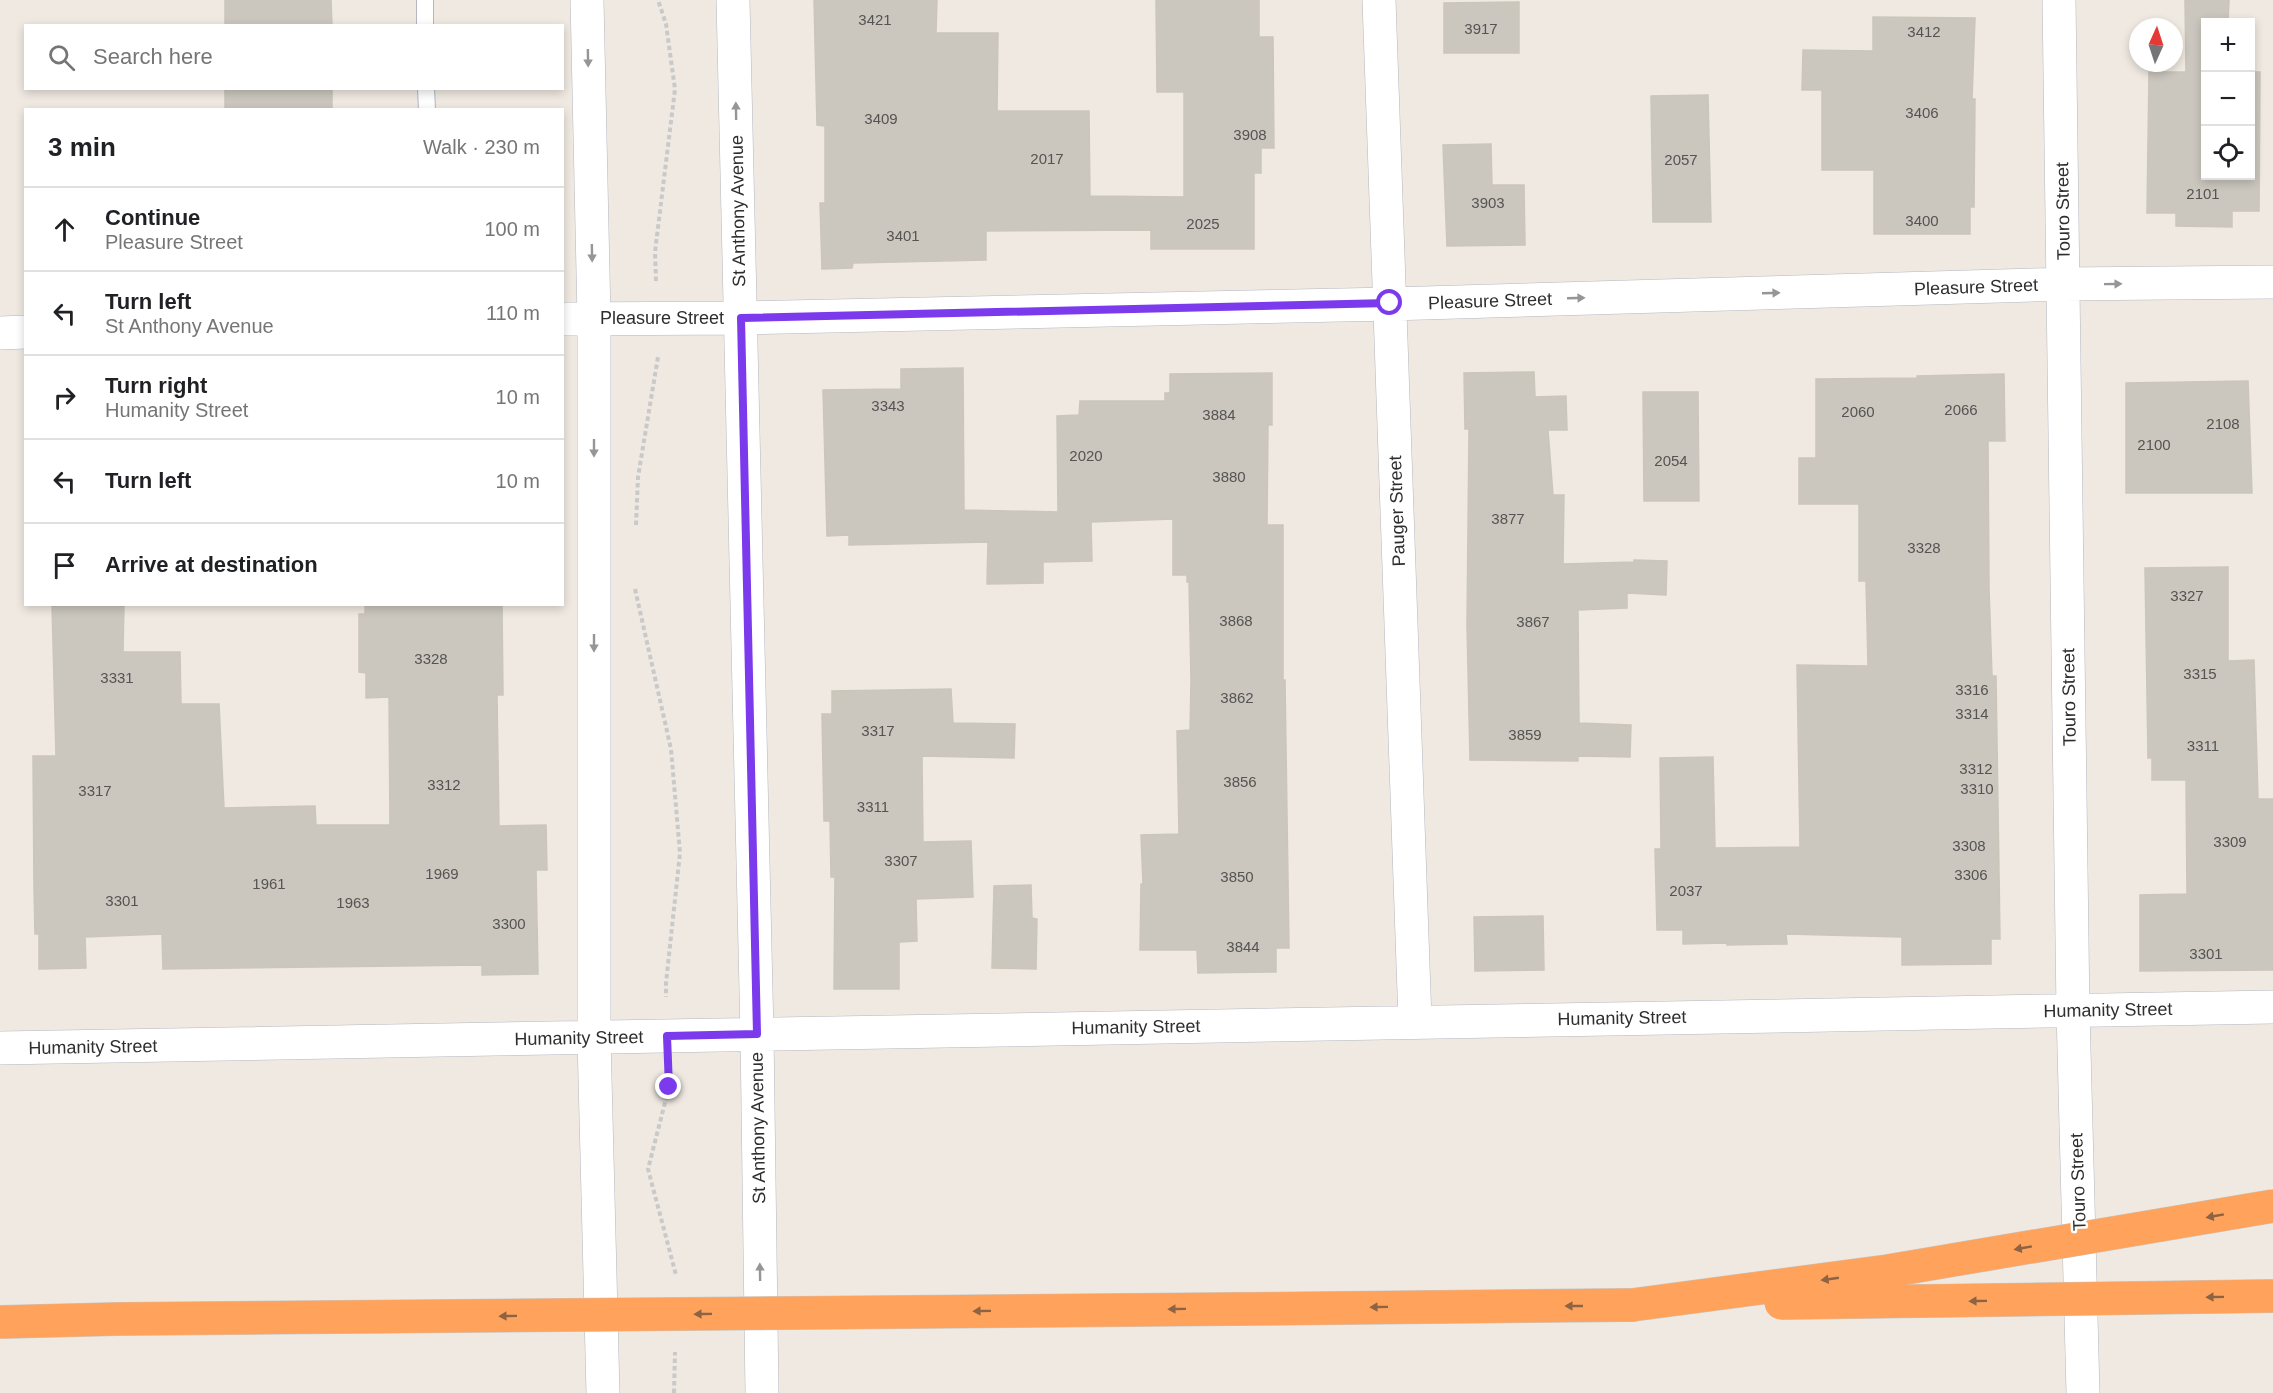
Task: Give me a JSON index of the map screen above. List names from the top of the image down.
{
  "streets": {
    "street": [
      "St Anthony Avenue",
      "Touro Street",
      "Pleasure Street",
      "Pauger Street",
      "Humanity Street"
    ]
  },
  "crossings": [
    ["St Anthony Avenue", "Pleasure Street"],
    ["St Anthony Avenue", "Humanity Street"],
    ["Touro Street", "Pleasure Street"],
    ["Touro Street", "Humanity Street"],
    ["Pleasure Street", "Pauger Street"],
    ["Pauger Street", "Humanity Street"]
  ],
  "one_way": ["Pleasure Street"],
  "house_numbers": [
    "3421",
    "3917",
    "3412",
    "3406",
    "3409",
    "3908",
    "2017",
    "2057",
    "2101",
    "3903",
    "3400",
    "2025",
    "3401",
    "3343",
    "2066",
    "2060",
    "3884",
    "2108",
    "2100",
    "2020",
    "2054",
    "3880",
    "3877",
    "3328",
    "3327",
    "3868",
    "3867",
    "3328",
    "3315",
    "3331",
    "3316",
    "3862",
    "3314",
    "3317",
    "3859",
    "3311",
    "3312",
    "3856",
    "3312",
    "3310",
    "3317",
    "3311",
    "3309",
    "3308",
    "3307",
    "1969",
    "3306",
    "3850",
    "1961",
    "2037",
    "3301",
    "1963",
    "3300",
    "3844",
    "3301"
  ],
  "north": "top",
  "page": {
    "map_buttons": ["+", "−"],
    "search": "Search here",
    "heading": ["3 min", "Walk · 230 m"],
    "list": [
      ["Continue", "Pleasure Street", "100 m"],
      ["Turn left", "St Anthony Avenue", "110 m"],
      ["Turn right", "Humanity Street", "10 m"],
      ["Turn left", "10 m"],
      "Arrive at destination"
    ]
  }
}
